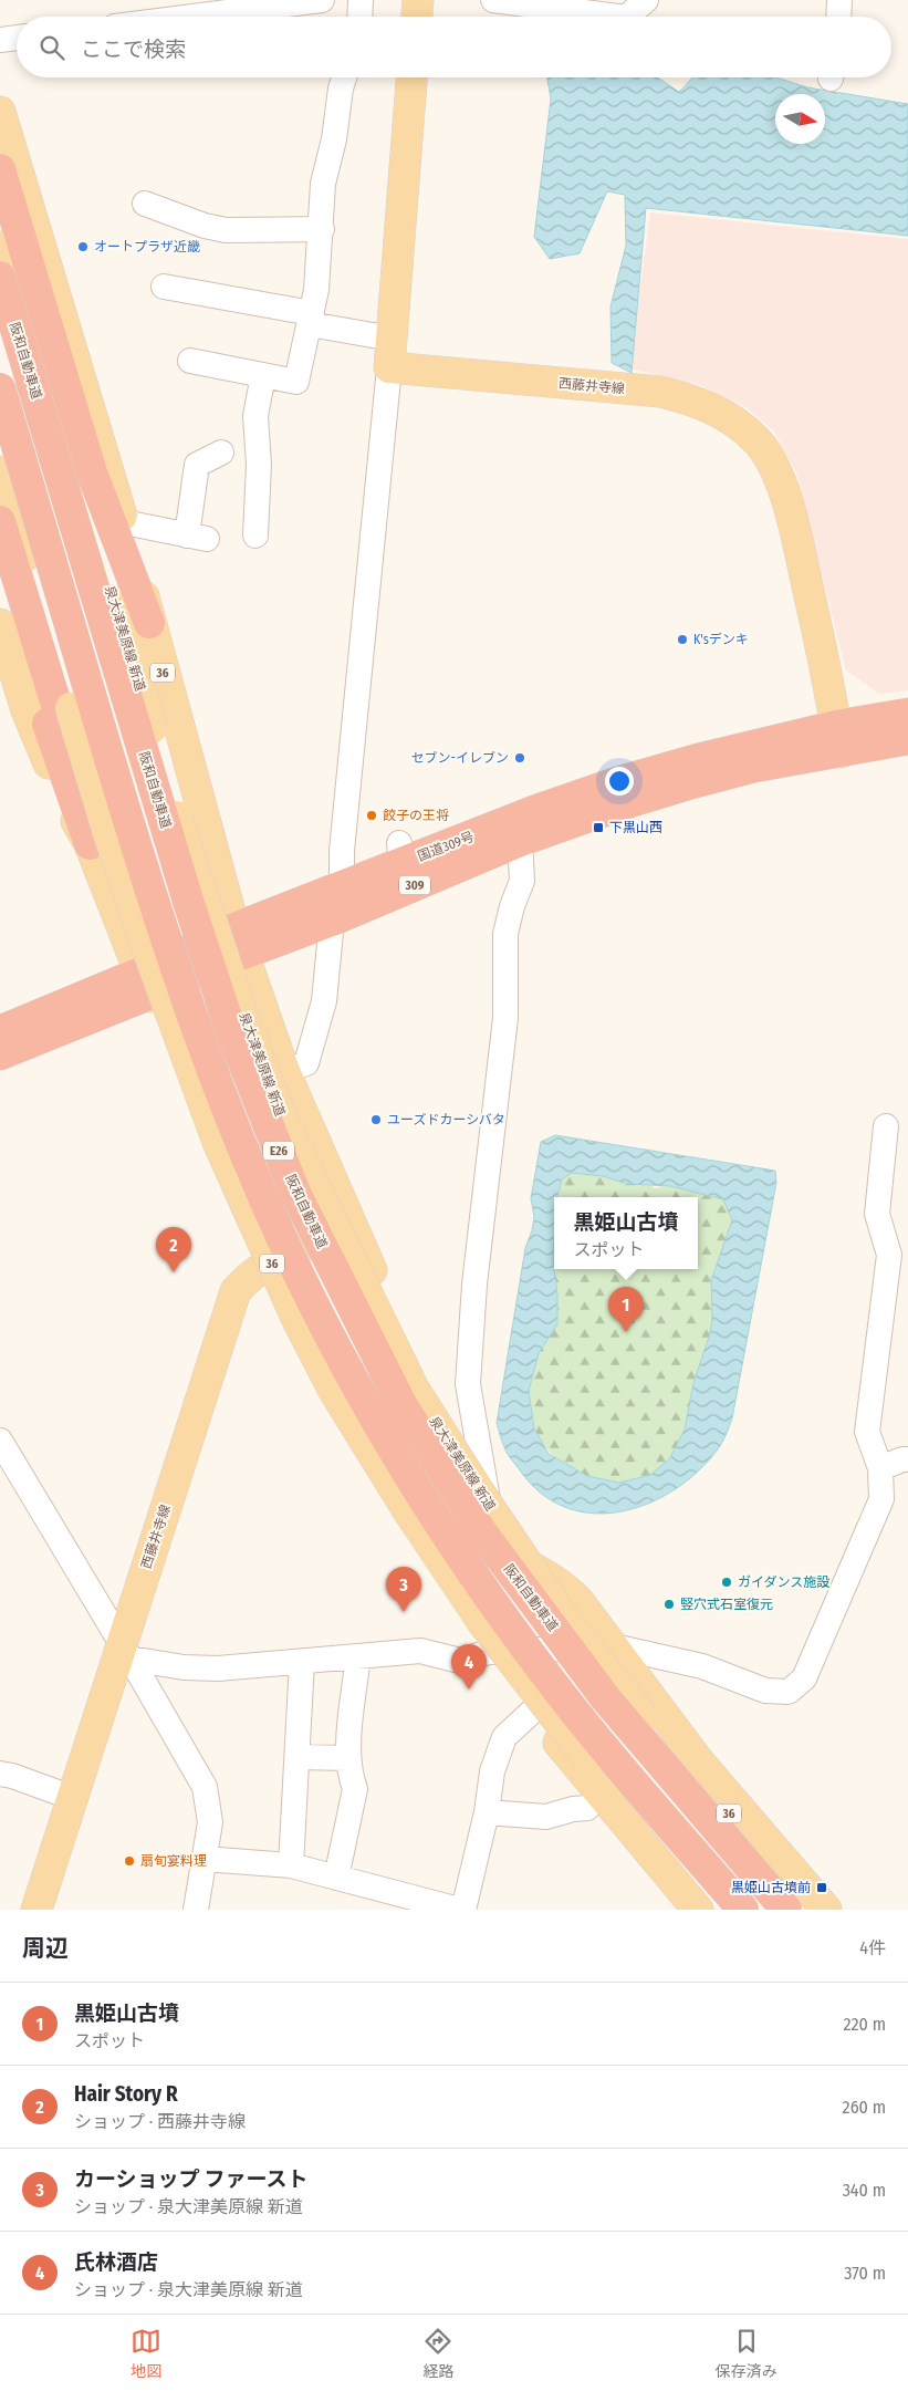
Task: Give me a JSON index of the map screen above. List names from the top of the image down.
{
  "streets": {
    "highway": [
      "阪和自動車道",
      "国道309号",
      "309",
      "E26"
    ],
    "main road": ["西藤井寺線", "泉大津美原線 新道", "36"]
  },
  "crossings": [
    ["西藤井寺線", "36"],
    ["西藤井寺線", "国道309号"],
    ["36", "国道309号"]
  ],
  "places": {
    "other": [
      "オートプラザ近畿",
      "K'sデンキ",
      "セブン-イレブン",
      "餃子の王将",
      "ユーズドカーシバタ",
      "ガイダンス施設",
      "竪穴式石室復元",
      "扇旬宴料理"
    ],
    "transit": ["下黒山西", "黒姫山古墳前"]
  },
  "north": "right",
  "page": {
    "search": "ここで検索",
    "popup": ["黒姫山古墳", "スポット"],
    "pins": [
      "2",
      "1",
      "3",
      "4"
    ],
    "heading": ["周辺", "4件"],
    "list": [
      {
        "mark": "1",
        "name": "黒姫山古墳",
        "note": "スポット",
        "value": "220 m"
      },
      {
        "mark": "2",
        "name": "Hair Story R",
        "note": "ショップ · 西藤井寺線",
        "value": "260 m"
      },
      {
        "mark": "3",
        "name": "カーショップ ファースト",
        "note": "ショップ · 泉大津美原線 新道",
        "value": "340 m"
      },
      {
        "mark": "4",
        "name": "氏林酒店",
        "note": "ショップ · 泉大津美原線 新道",
        "value": "370 m"
      }
    ],
    "nav": ["地図", "経路", "保存済み"]
  }
}
